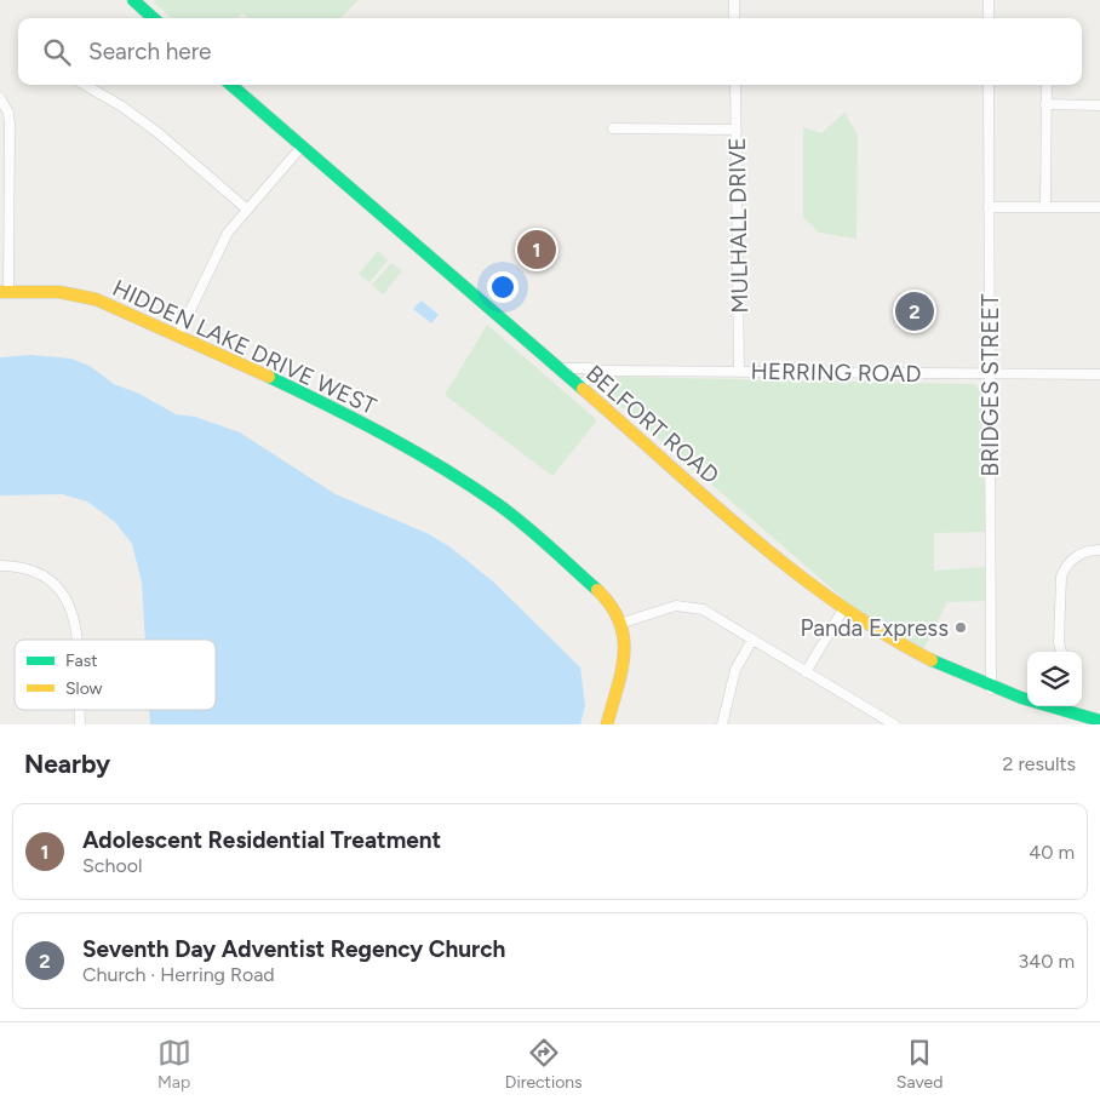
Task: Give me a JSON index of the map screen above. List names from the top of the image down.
{
  "streets": {
    "street": [
      "MULHALL DRIVE",
      "HIDDEN LAKE DRIVE WEST",
      "HERRING ROAD",
      "BRIDGES STREET",
      "BELFORT ROAD"
    ]
  },
  "crossings": [
    ["MULHALL DRIVE", "HERRING ROAD"],
    ["HERRING ROAD", "BRIDGES STREET"],
    ["HERRING ROAD", "BELFORT ROAD"],
    ["BRIDGES STREET", "BELFORT ROAD"]
  ],
  "places": ["Panda Express"],
  "legend": ["Fast", "Slow"],
  "page": {
    "search": "Search here",
    "pins": ["1", "2"],
    "heading": ["Nearby", "2 results"],
    "list": [
      {
        "mark": "1",
        "name": "Adolescent Residential Treatment",
        "note": "School",
        "value": "40 m"
      },
      {
        "mark": "2",
        "name": "Seventh Day Adventist Regency Church",
        "note": "Church · Herring Road",
        "value": "340 m"
      }
    ],
    "nav": ["Map", "Directions", "Saved"]
  }
}
